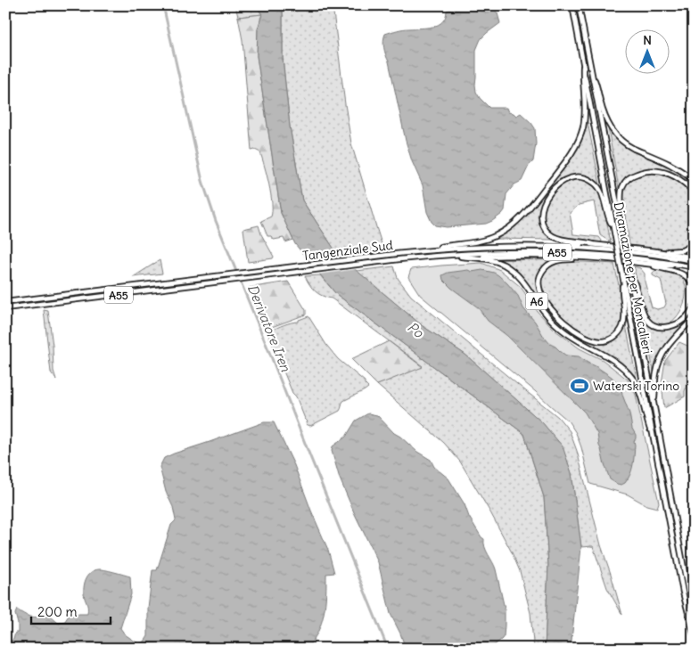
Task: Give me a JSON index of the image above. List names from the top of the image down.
{
  "streets": {
    "highway": [
      "Tangenziale Sud",
      "A55",
      "Diramazione per Moncalieri",
      "A6"
    ]
  },
  "crossings": [
    ["Tangenziale Sud", "A55"],
    ["Tangenziale Sud", "A6"],
    ["Diramazione per Moncalieri", "A6"]
  ],
  "water": ["Derivatore Iren", "Po"],
  "places": {
    "sports": ["Waterski Torino"]
  },
  "scale_bar": "200 m",
  "north": "top"
}
